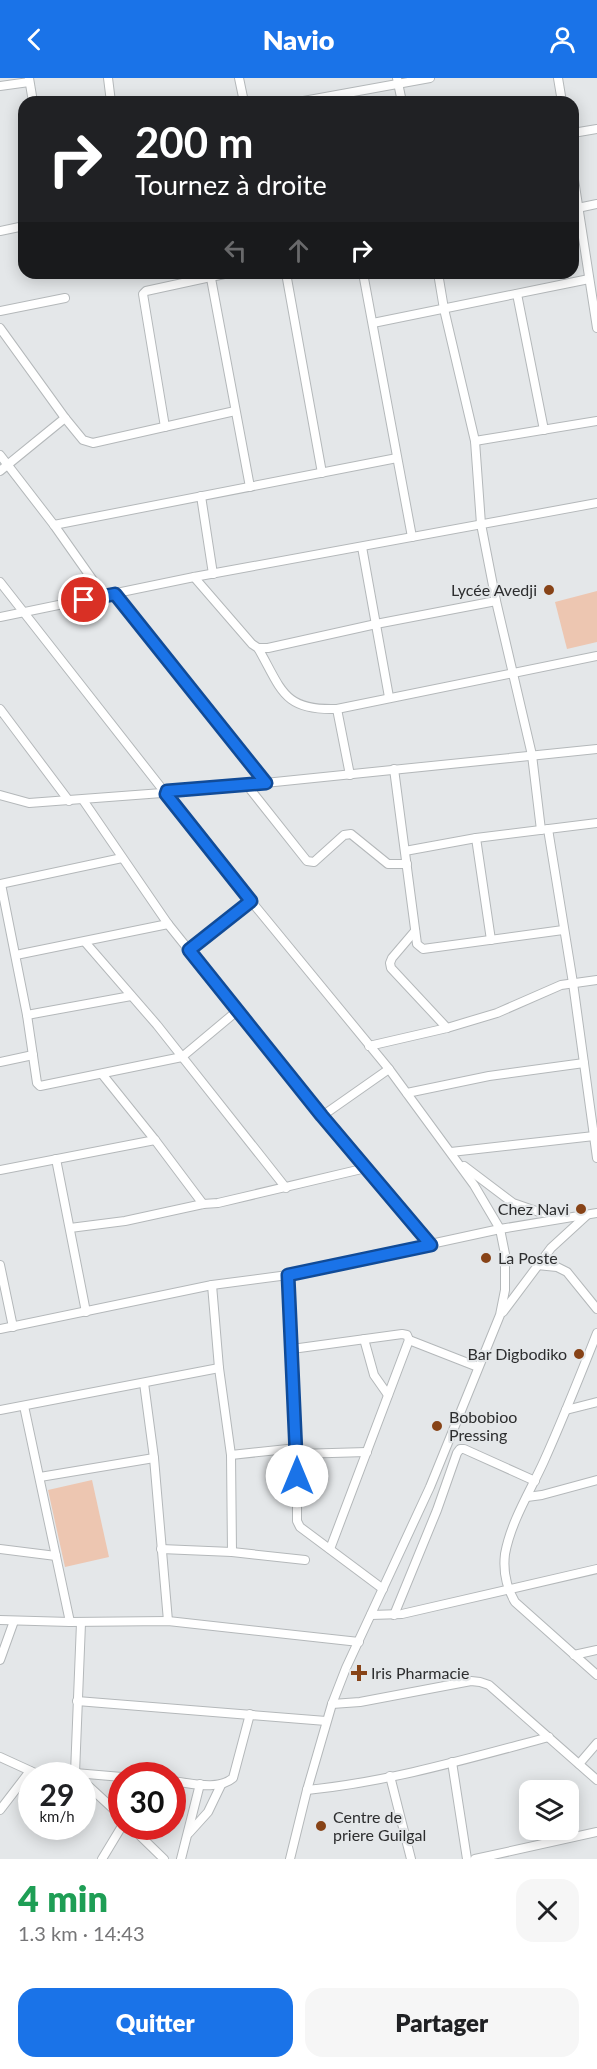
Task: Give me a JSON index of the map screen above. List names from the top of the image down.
{
  "places": {
    "other": [
      "Lycée Avedji",
      "Chez Navi",
      "La Poste",
      "Bar Digbodiko",
      "Bobobioo Pressing",
      "Centre de priere Guilgal"
    ],
    "health": ["Iris Pharmacie"]
  },
  "page": {
    "header": "Navio",
    "turn": ["200 m", "Tournez à droite"],
    "speed": "29 km/h",
    "limit": "30",
    "heading": ["4 min", "1.3 km · 14:43"],
    "buttons": ["Quitter", "Partager"]
  }
}
